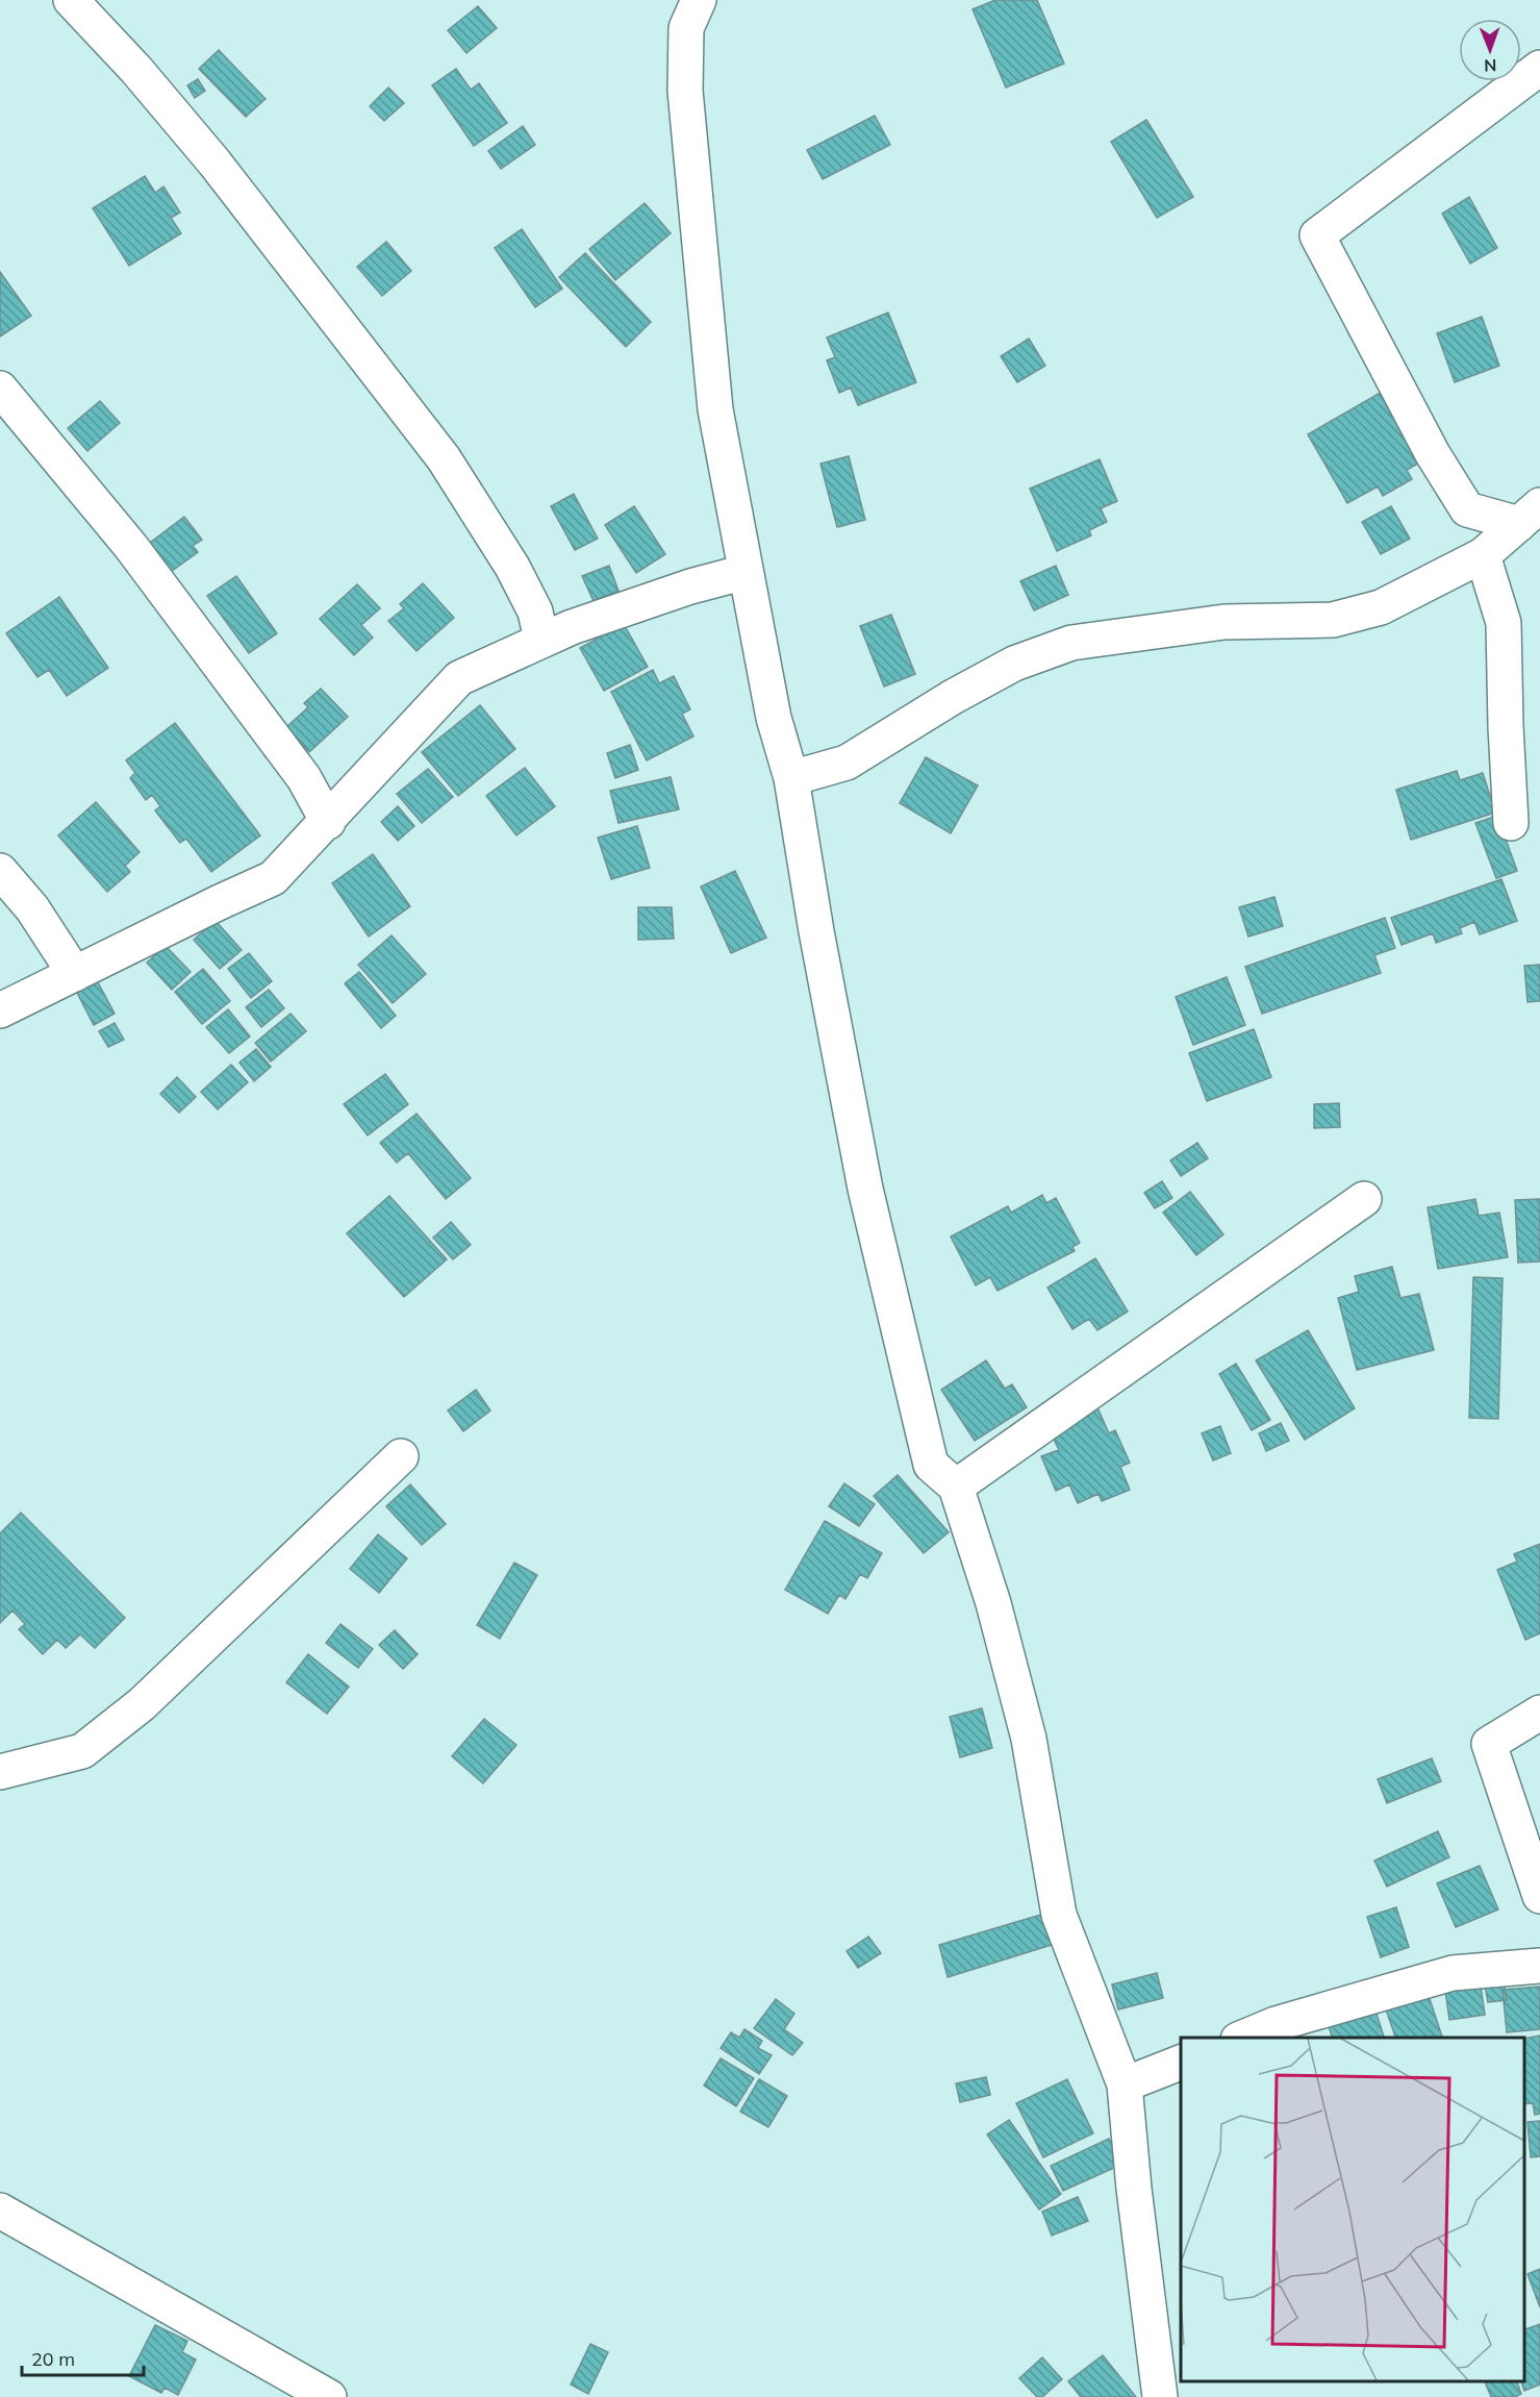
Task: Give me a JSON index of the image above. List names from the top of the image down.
{
  "scale_bar": "20 m",
  "north": "bottom"
}
